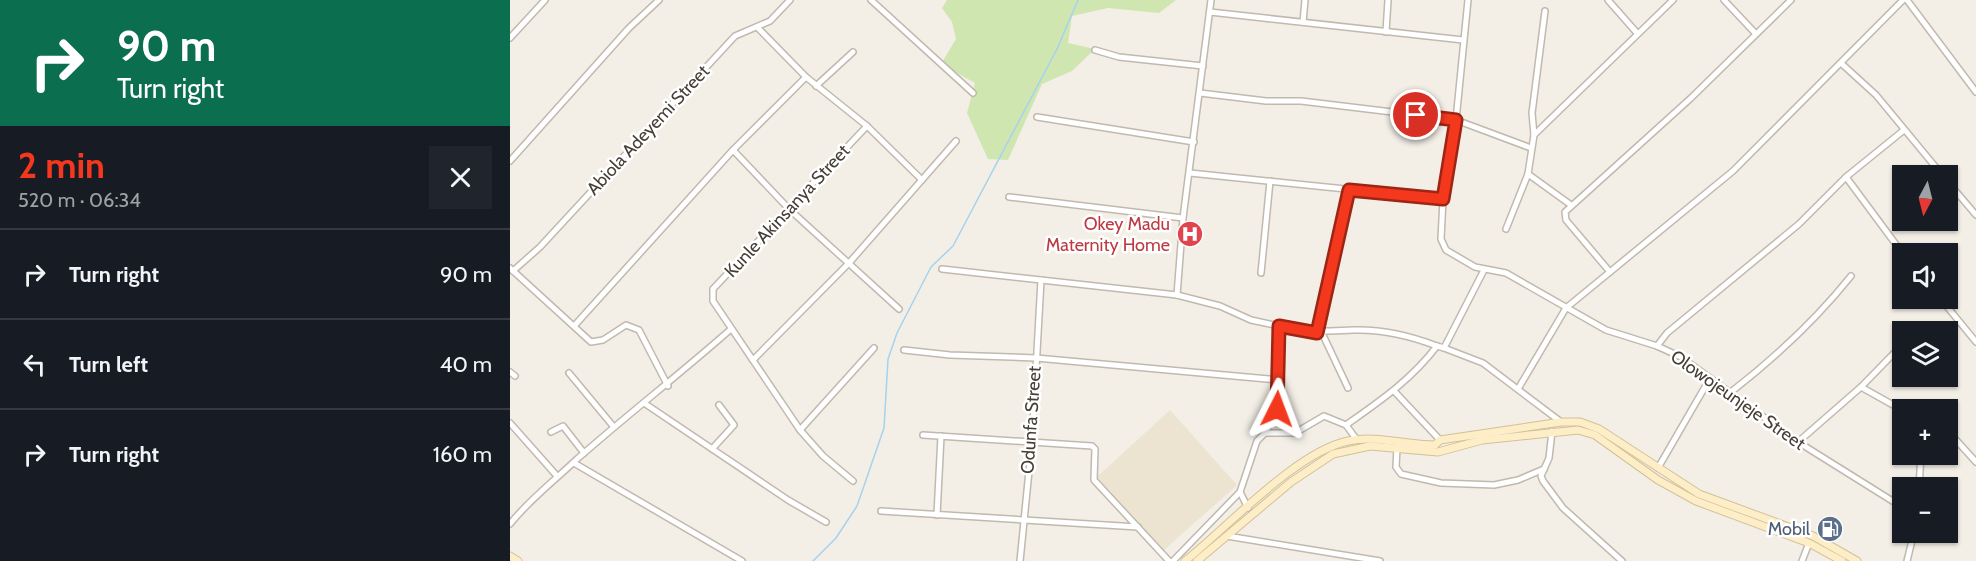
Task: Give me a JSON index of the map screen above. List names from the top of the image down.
{
  "streets": {
    "street": [
      "Abiola Adeyemi Street",
      "Kunle Akinsanya Street",
      "Olowojeunjeje Street",
      "Odunfa Street"
    ]
  },
  "places": {
    "hospital": ["Okey Madu Maternity Home"],
    "fuel station": ["Mobil"]
  },
  "north": "bottom",
  "page": {
    "turn": ["90 m", "Turn right"],
    "heading": ["2 min", "520 m · 06:34"],
    "map_buttons": ["+", "−"],
    "list": [
      {
        "name": "Turn right",
        "value": "90 m"
      },
      {
        "name": "Turn left",
        "value": "40 m"
      },
      {
        "name": "Turn right",
        "value": "160 m"
      }
    ]
  }
}
